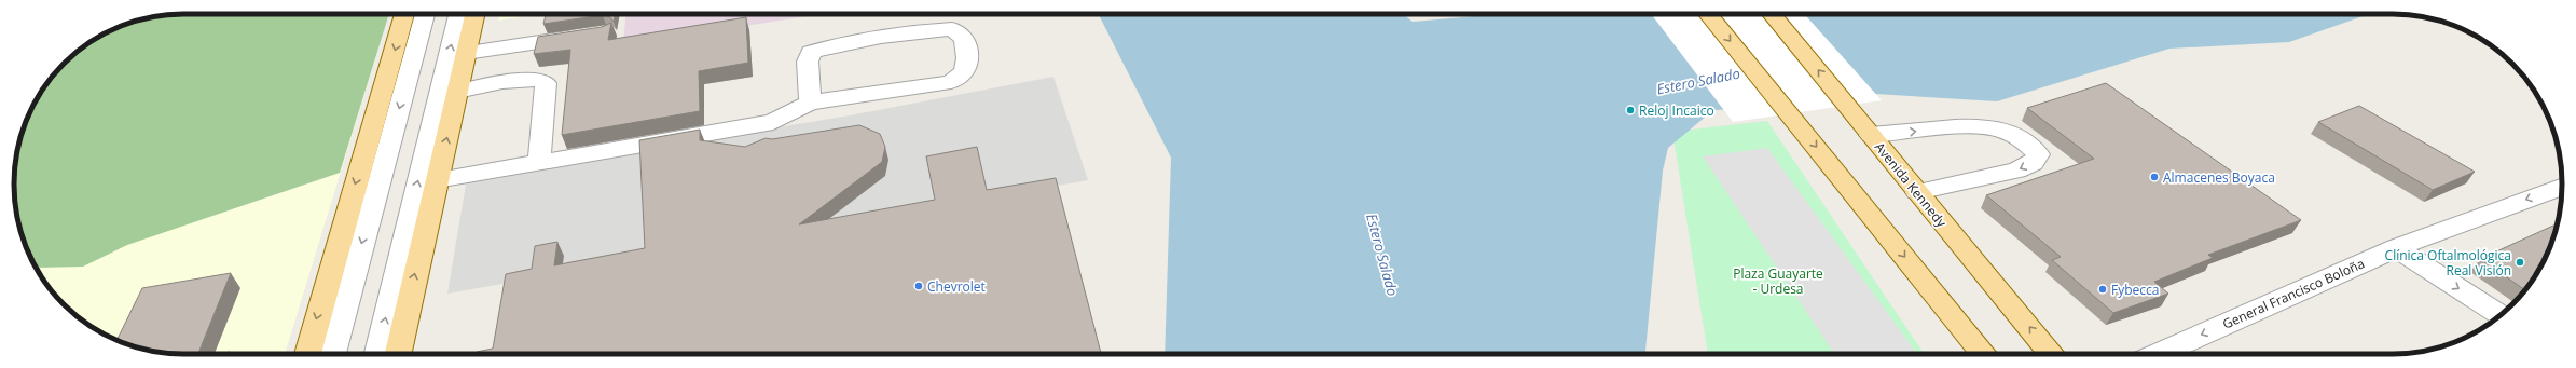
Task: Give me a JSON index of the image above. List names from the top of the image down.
{
  "streets": {
    "main road": ["Avenida Kennedy"],
    "street": ["General Francisco Boloña"]
  },
  "one_way": ["General Francisco Boloña"],
  "water": ["Estero Salado"],
  "parks": ["Plaza Guayarte - Urdesa"],
  "places": [
    "Reloj Incaico",
    "Almacenes Boyaca",
    "Clínica Oftalmológica Real Visión",
    "Chevrolet",
    "Fybecca"
  ]
}
